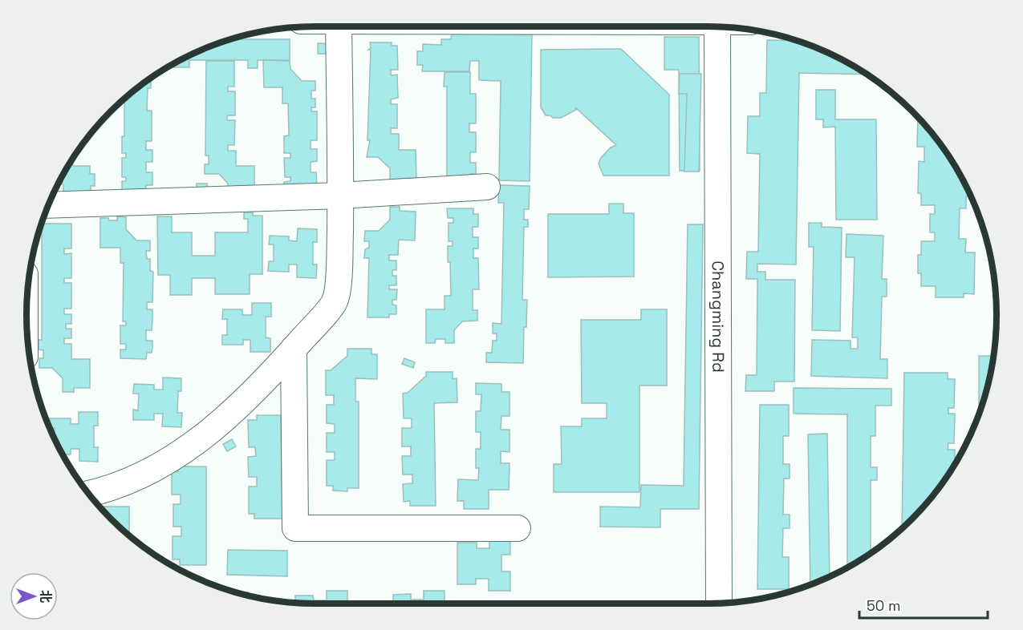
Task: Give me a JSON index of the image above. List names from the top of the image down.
{
  "streets": {
    "street": ["Changming Rd"]
  },
  "scale_bar": "50 m",
  "north": "right"
}
